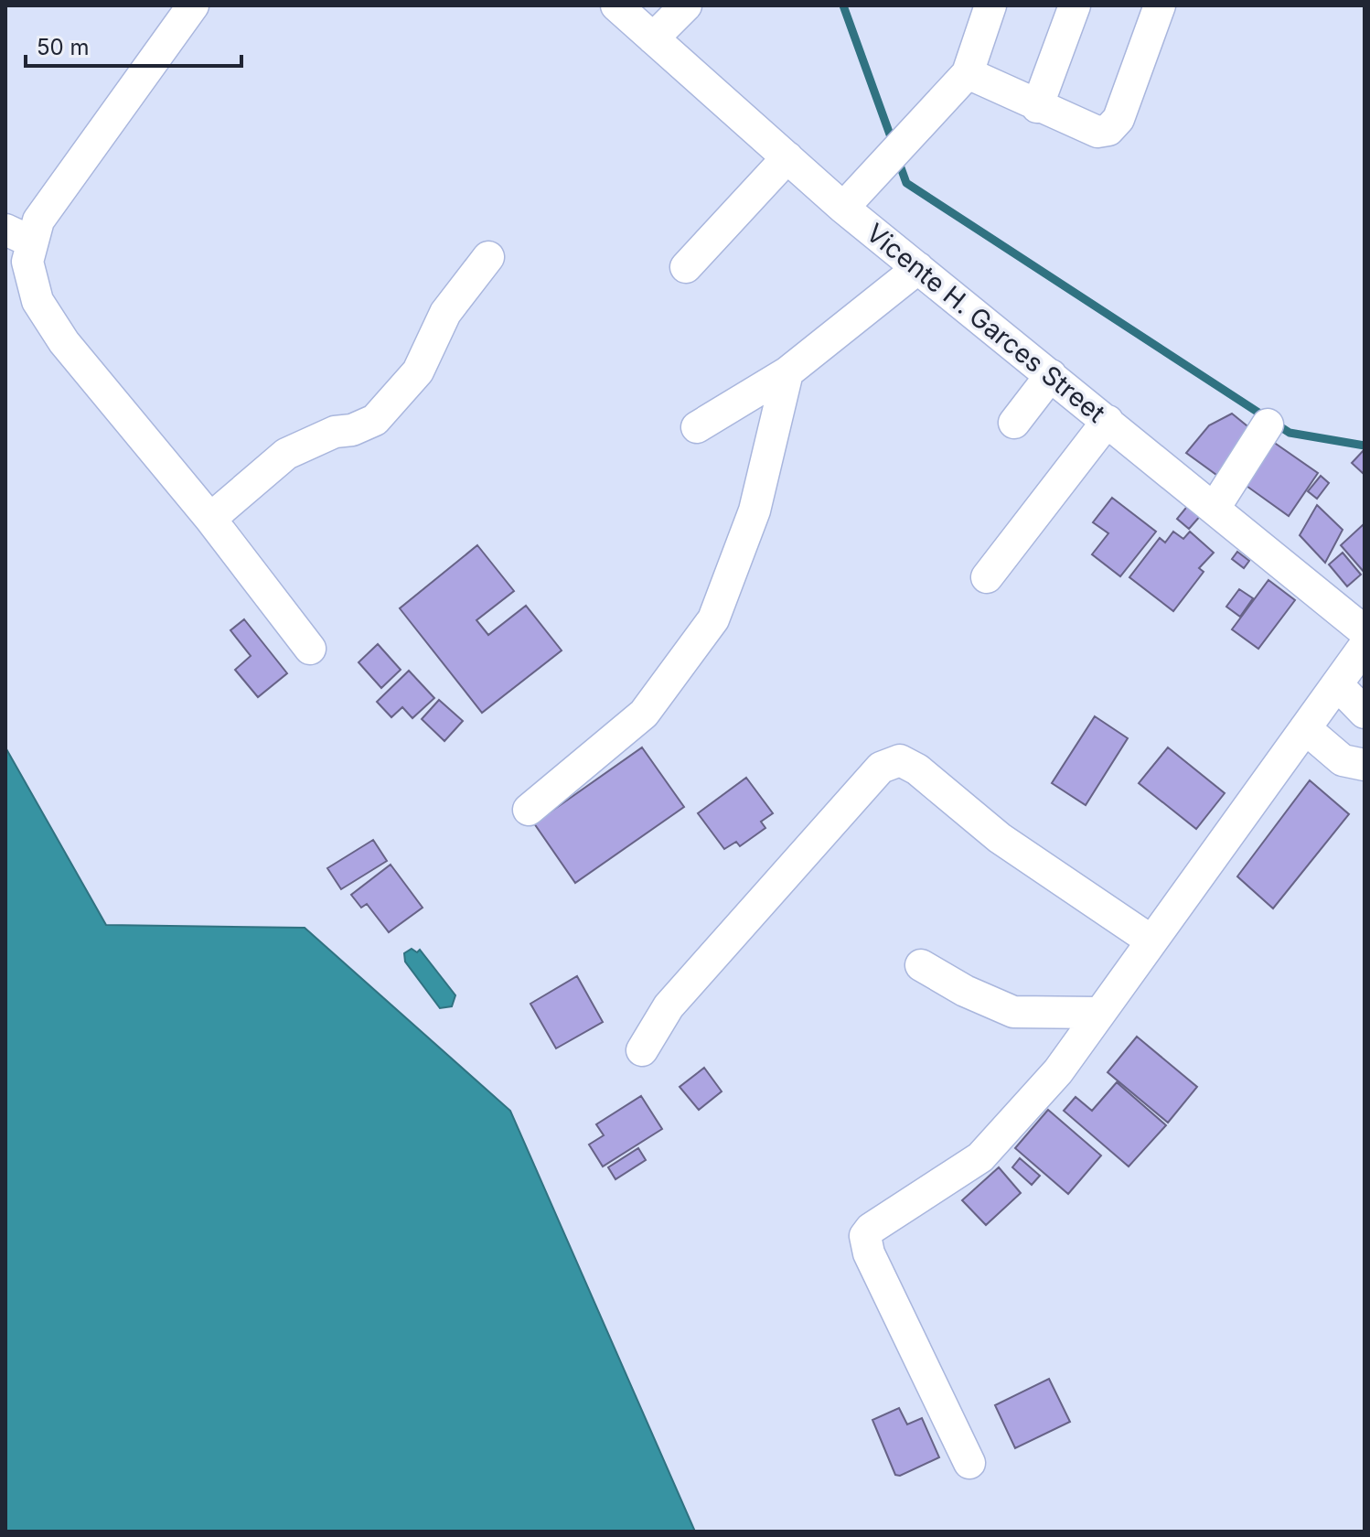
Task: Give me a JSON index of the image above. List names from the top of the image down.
{
  "streets": {
    "street": ["Vicente H. Garces Street"]
  },
  "scale_bar": "50 m"
}
